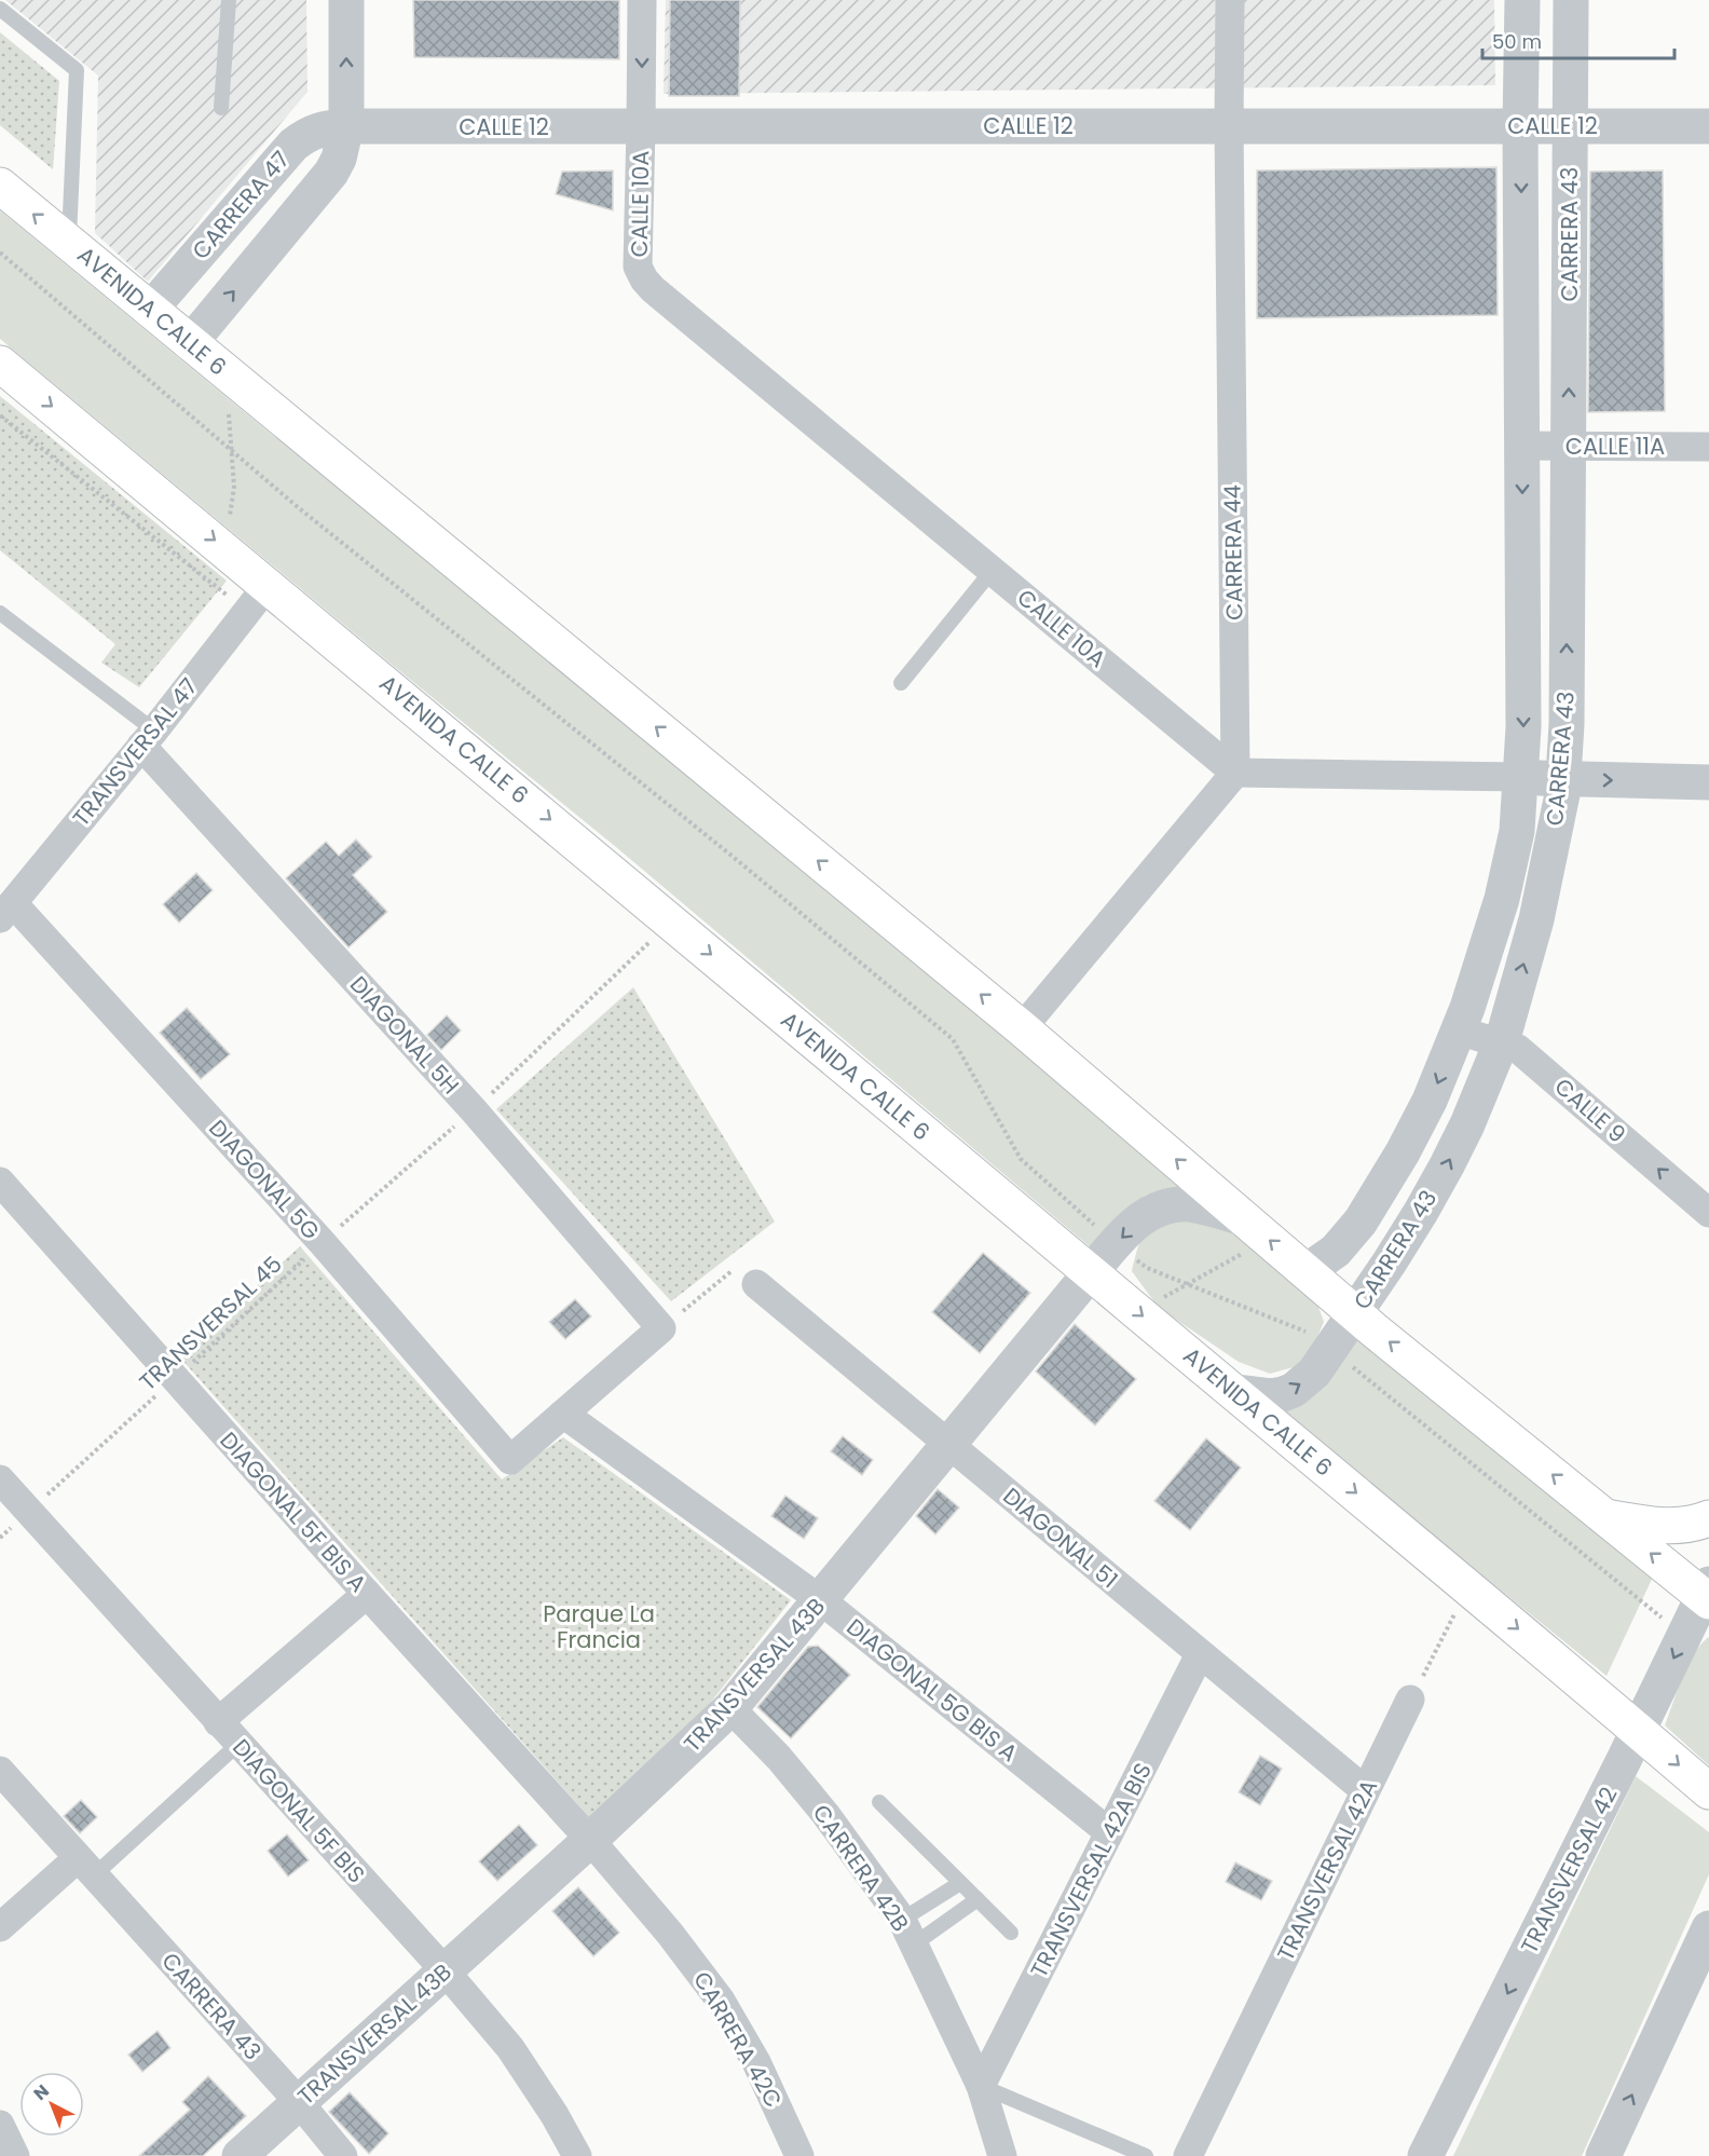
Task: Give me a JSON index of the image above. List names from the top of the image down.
{
  "streets": {
    "main road": ["AVENIDA CALLE 6"],
    "street": [
      "CALLE 12",
      "CALLE 10A",
      "CARRERA 47",
      "CARRERA 43",
      "CALLE 11A",
      "CARRERA 44",
      "TRANSVERSAL 47",
      "DIAGONAL 5H",
      "CALLE 9",
      "DIAGONAL 5G",
      "DIAGONAL 5F BIS A",
      "DIAGONAL 51",
      "TRANSVERSAL 43B",
      "DIAGONAL 5G BIS A",
      "DIAGONAL 5F BIS",
      "CARRERA 42B",
      "TRANSVERSAL 42A BIS",
      "TRANSVERSAL 42A",
      "TRANSVERSAL 42",
      "CARRERA 42C"
    ],
    "path": ["TRANSVERSAL 45"]
  },
  "crossings": [
    ["CALLE 12", "CALLE 10A"],
    ["CALLE 12", "CARRERA 47"],
    ["CALLE 12", "CARRERA 43"],
    ["CALLE 12", "CARRERA 44"],
    ["CALLE 10A", "CARRERA 44"],
    ["CARRERA 47", "AVENIDA CALLE 6"],
    ["CARRERA 43", "AVENIDA CALLE 6"],
    ["CARRERA 43", "CALLE 11A"],
    ["CARRERA 43", "CALLE 9"],
    ["CARRERA 43", "TRANSVERSAL 43B"],
    ["AVENIDA CALLE 6", "TRANSVERSAL 47"],
    ["AVENIDA CALLE 6", "TRANSVERSAL 45"],
    ["AVENIDA CALLE 6", "TRANSVERSAL 43B"],
    ["AVENIDA CALLE 6", "TRANSVERSAL 42"],
    ["TRANSVERSAL 47", "DIAGONAL 5H"],
    ["TRANSVERSAL 47", "DIAGONAL 5G"],
    ["DIAGONAL 5H", "TRANSVERSAL 45"],
    ["DIAGONAL 5G", "TRANSVERSAL 45"],
    ["DIAGONAL 5G", "DIAGONAL 5G BIS A"],
    ["TRANSVERSAL 45", "DIAGONAL 5F BIS A"],
    ["TRANSVERSAL 45", "DIAGONAL 5F BIS"],
    ["DIAGONAL 5F BIS A", "TRANSVERSAL 43B"],
    ["DIAGONAL 5F BIS A", "CARRERA 42C"],
    ["DIAGONAL 51", "TRANSVERSAL 43B"],
    ["DIAGONAL 51", "TRANSVERSAL 42A BIS"],
    ["DIAGONAL 51", "TRANSVERSAL 42A"],
    ["TRANSVERSAL 43B", "DIAGONAL 5G BIS A"],
    ["TRANSVERSAL 43B", "DIAGONAL 5F BIS"],
    ["TRANSVERSAL 43B", "CARRERA 42B"],
    ["TRANSVERSAL 43B", "CARRERA 42C"],
    ["DIAGONAL 5G BIS A", "TRANSVERSAL 42A BIS"],
    ["CARRERA 42B", "TRANSVERSAL 42A BIS"]
  ],
  "one_way": ["CARRERA 47", "CALLE 9"],
  "parks": ["Parque La Francia"],
  "scale_bar": "50 m",
  "north": "top left"
}
